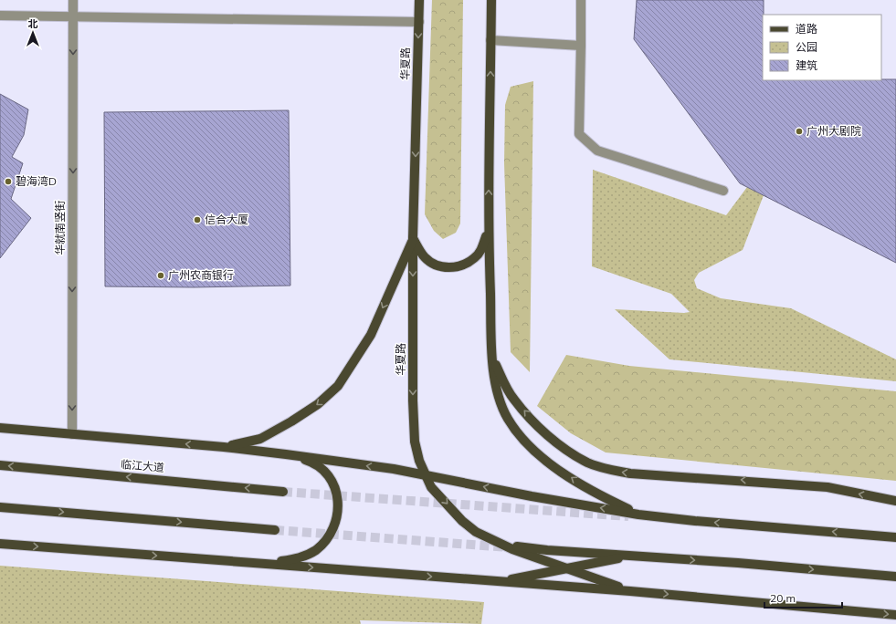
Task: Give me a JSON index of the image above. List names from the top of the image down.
{
  "streets": {
    "main road": ["华夏路", "临江大道"],
    "street": ["华就南竖街"]
  },
  "one_way": ["华就南竖街"],
  "places": [
    "广州大剧院",
    "碧海湾D",
    "信合大厦",
    "广州农商银行"
  ],
  "legend": ["道路", "公园", "建筑"],
  "scale_bar": "20 m",
  "north": "top"
}
